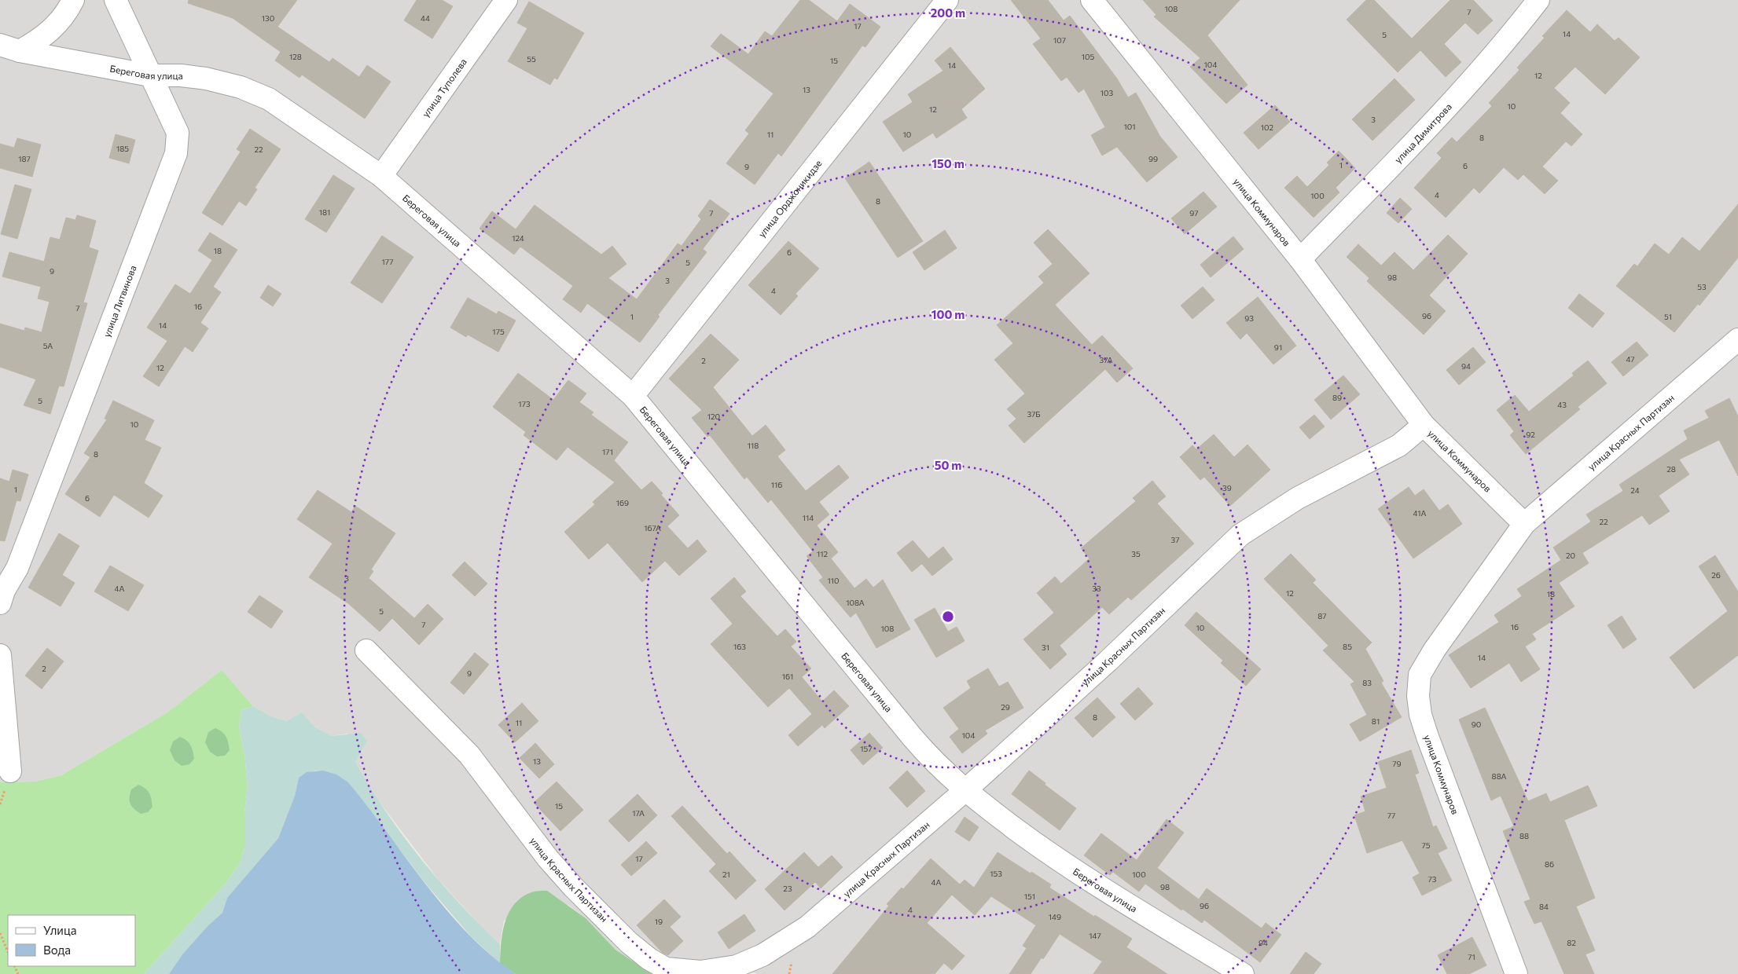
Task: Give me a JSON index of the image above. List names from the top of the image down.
{
  "streets": {
    "street": [
      "Береговая улица",
      "улица Туполева",
      "улица Димитрова",
      "улица Орджоникидзе",
      "улица Коммунаров",
      "улица Литвинова",
      "улица Красных Партизан"
    ]
  },
  "crossings": [
    ["Береговая улица", "улица Туполева"],
    ["Береговая улица", "улица Орджоникидзе"],
    ["Береговая улица", "улица Литвинова"],
    ["Береговая улица", "улица Красных Партизан"],
    ["улица Димитрова", "улица Коммунаров"],
    ["улица Коммунаров", "улица Красных Партизан"]
  ],
  "house_numbers": [
    "108",
    "7",
    "130",
    "44",
    "17",
    "14",
    "5",
    "107",
    "128",
    "105",
    "55",
    "15",
    "104",
    "14",
    "12",
    "13",
    "103",
    "10",
    "12",
    "3",
    "101",
    "102",
    "11",
    "10",
    "8",
    "185",
    "22",
    "187",
    "99",
    "1",
    "6",
    "9",
    "4",
    "100",
    "8",
    "181",
    "7",
    "97",
    "124",
    "18",
    "6",
    "177",
    "5",
    "9",
    "98",
    "3",
    "53",
    "4",
    "16",
    "7",
    "96",
    "1",
    "51",
    "93",
    "14",
    "175",
    "5А",
    "91",
    "47",
    "37А",
    "2",
    "94",
    "12",
    "89",
    "5",
    "173",
    "43",
    "37Б",
    "120",
    "10",
    "92",
    "118",
    "171",
    "8",
    "28",
    "116",
    "39",
    "1",
    "24",
    "6",
    "169",
    "41А",
    "114",
    "22",
    "167А",
    "37",
    "112",
    "35",
    "20",
    "26",
    "3",
    "110",
    "4А",
    "33",
    "12",
    "18",
    "108А",
    "5",
    "87",
    "7",
    "16",
    "10",
    "108",
    "163",
    "85",
    "31",
    "14",
    "2",
    "9",
    "161",
    "83",
    "29",
    "8",
    "81",
    "11",
    "90",
    "104",
    "157",
    "13",
    "79",
    "88А",
    "15",
    "17А",
    "77",
    "88",
    "75",
    "17",
    "86",
    "153",
    "21",
    "100",
    "73",
    "4А",
    "98",
    "23",
    "151",
    "96",
    "84",
    "4",
    "149",
    "19",
    "147",
    "94",
    "82",
    "71"
  ],
  "legend": ["Улица", "Вода"],
  "rings": [
    "200 m",
    "150 m",
    "100 m",
    "50 m"
  ]
}
